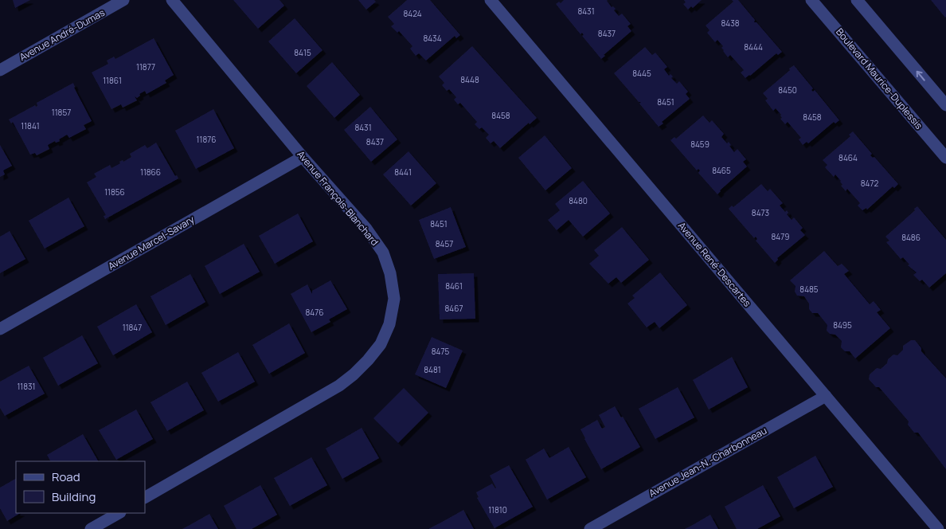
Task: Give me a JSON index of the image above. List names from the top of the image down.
{
  "streets": {
    "street": [
      "Avenue André-Dumas",
      "Boulevard Maurice-Duplessis",
      "Avenue François-Blanchard",
      "Avenue Marcel-Savary",
      "Avenue René-Descartes",
      "Avenue Jean-N.-Charbonneau"
    ]
  },
  "crossings": [
    ["Avenue François-Blanchard", "Avenue Marcel-Savary"],
    ["Avenue René-Descartes", "Avenue Jean-N.-Charbonneau"]
  ],
  "house_numbers": [
    "8431",
    "8424",
    "8438",
    "8437",
    "8434",
    "8444",
    "8415",
    "11877",
    "8445",
    "8448",
    "11861",
    "8450",
    "8451",
    "11857",
    "8458",
    "8458",
    "11841",
    "8431",
    "11876",
    "8437",
    "8459",
    "8464",
    "8465",
    "11866",
    "8441",
    "8472",
    "11856",
    "8480",
    "8473",
    "8451",
    "8479",
    "8486",
    "8457",
    "8461",
    "8485",
    "8467",
    "8476",
    "8495",
    "11847",
    "8475",
    "8481",
    "11831",
    "11810"
  ],
  "legend": ["Road", "Building"]
}
